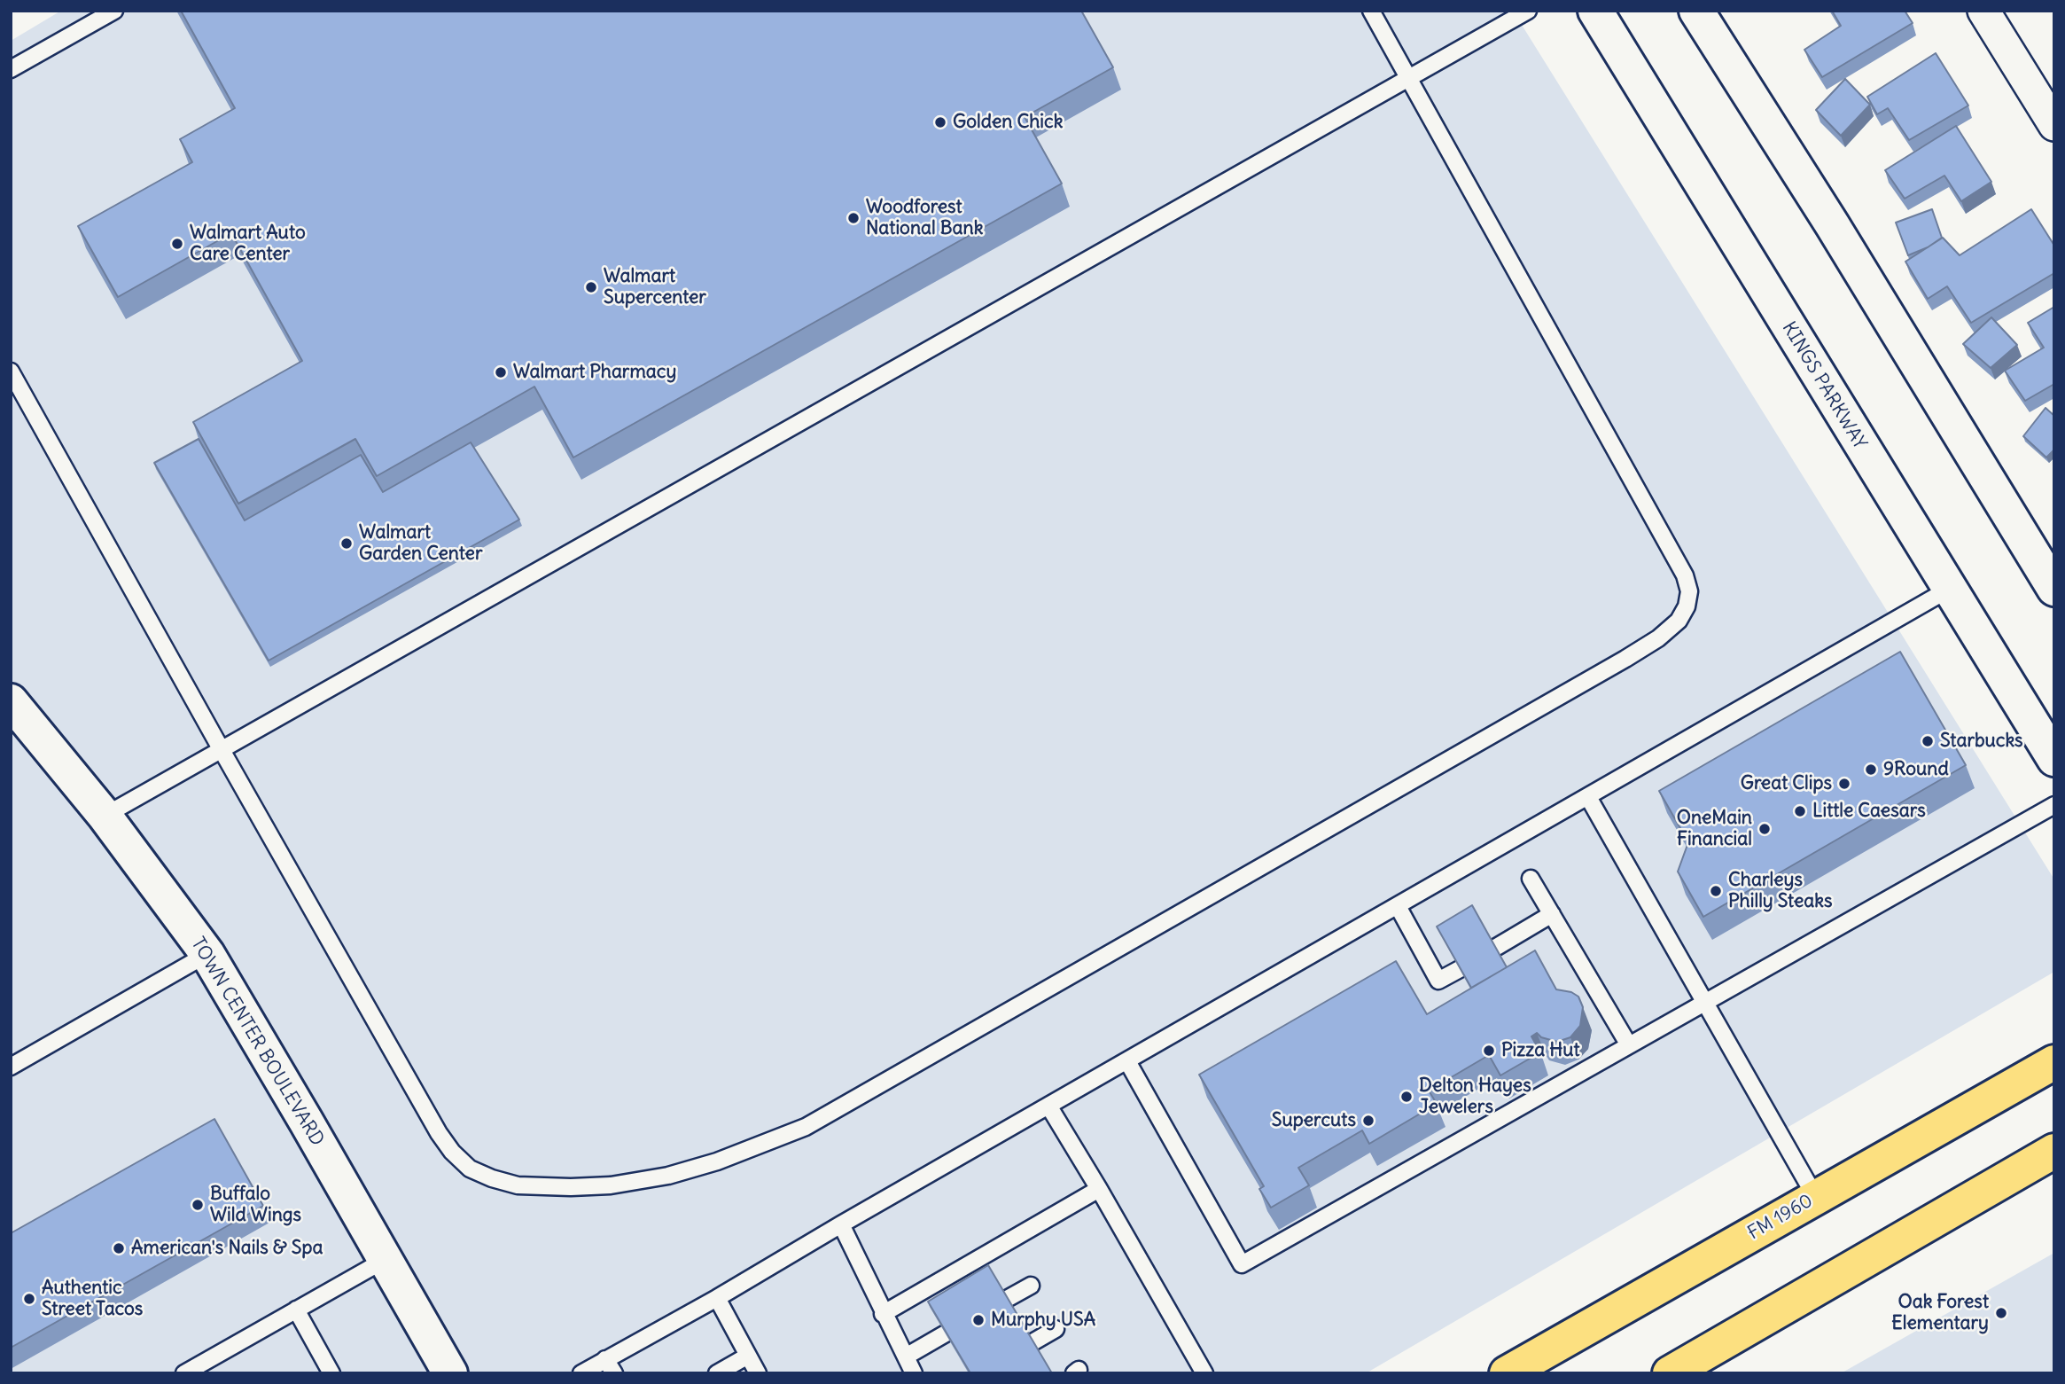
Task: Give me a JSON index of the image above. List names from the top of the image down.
{
  "streets": {
    "main road": ["FM 1960"],
    "street": ["KINGS PARKWAY", "TOWN CENTER BOULEVARD"]
  },
  "places": [
    "Golden Chick",
    "Woodforest National Bank",
    "Walmart Auto Care Center",
    "Walmart Supercenter",
    "Walmart Pharmacy",
    "Walmart Garden Center",
    "Starbucks",
    "9Round",
    "Great Clips",
    "Little Caesars",
    "OneMain Financial",
    "Charleys Philly Steaks",
    "Pizza Hut",
    "Delton Hayes Jewelers",
    "Supercuts",
    "Buffalo Wild Wings",
    "American's Nails & Spa",
    "Authentic Street Tacos",
    "Oak Forest Elementary",
    "Murphy USA"
  ]
}
